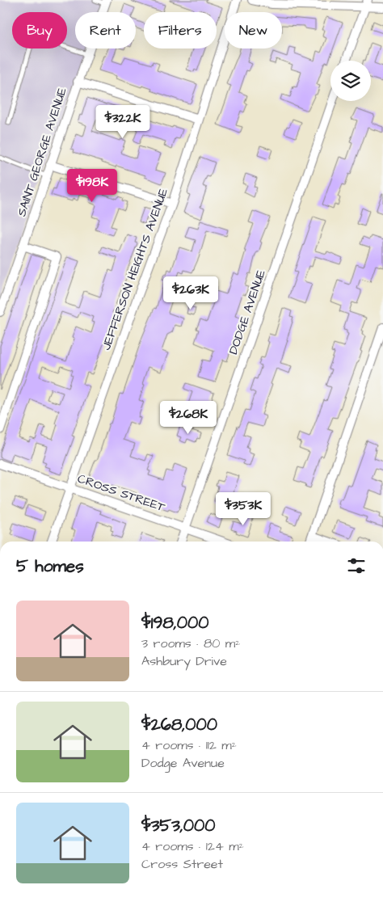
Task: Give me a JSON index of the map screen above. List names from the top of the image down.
{
  "streets": {
    "street": [
      "SAINT GEORGE AVENUE",
      "JEFFERSON HEIGHTS AVENUE",
      "DODGE AVENUE",
      "CROSS STREET"
    ]
  },
  "crossings": [
    ["JEFFERSON HEIGHTS AVENUE", "CROSS STREET"],
    ["DODGE AVENUE", "CROSS STREET"]
  ],
  "page": {
    "chip": [
      "Buy",
      "Rent",
      "Filters",
      "New"
    ],
    "price": [
      "$322K",
      "$198K",
      "$263K",
      "$268K",
      "$353K"
    ],
    "heading": "5 homes",
    "list": [
      {
        "name": "$198,000",
        "note": "3 rooms · 80 m² · Ashbury Drive"
      },
      {
        "name": "$268,000",
        "note": "4 rooms · 112 m² · Dodge Avenue"
      },
      {
        "name": "$353,000",
        "note": "4 rooms · 124 m² · Cross Street"
      }
    ]
  }
}
